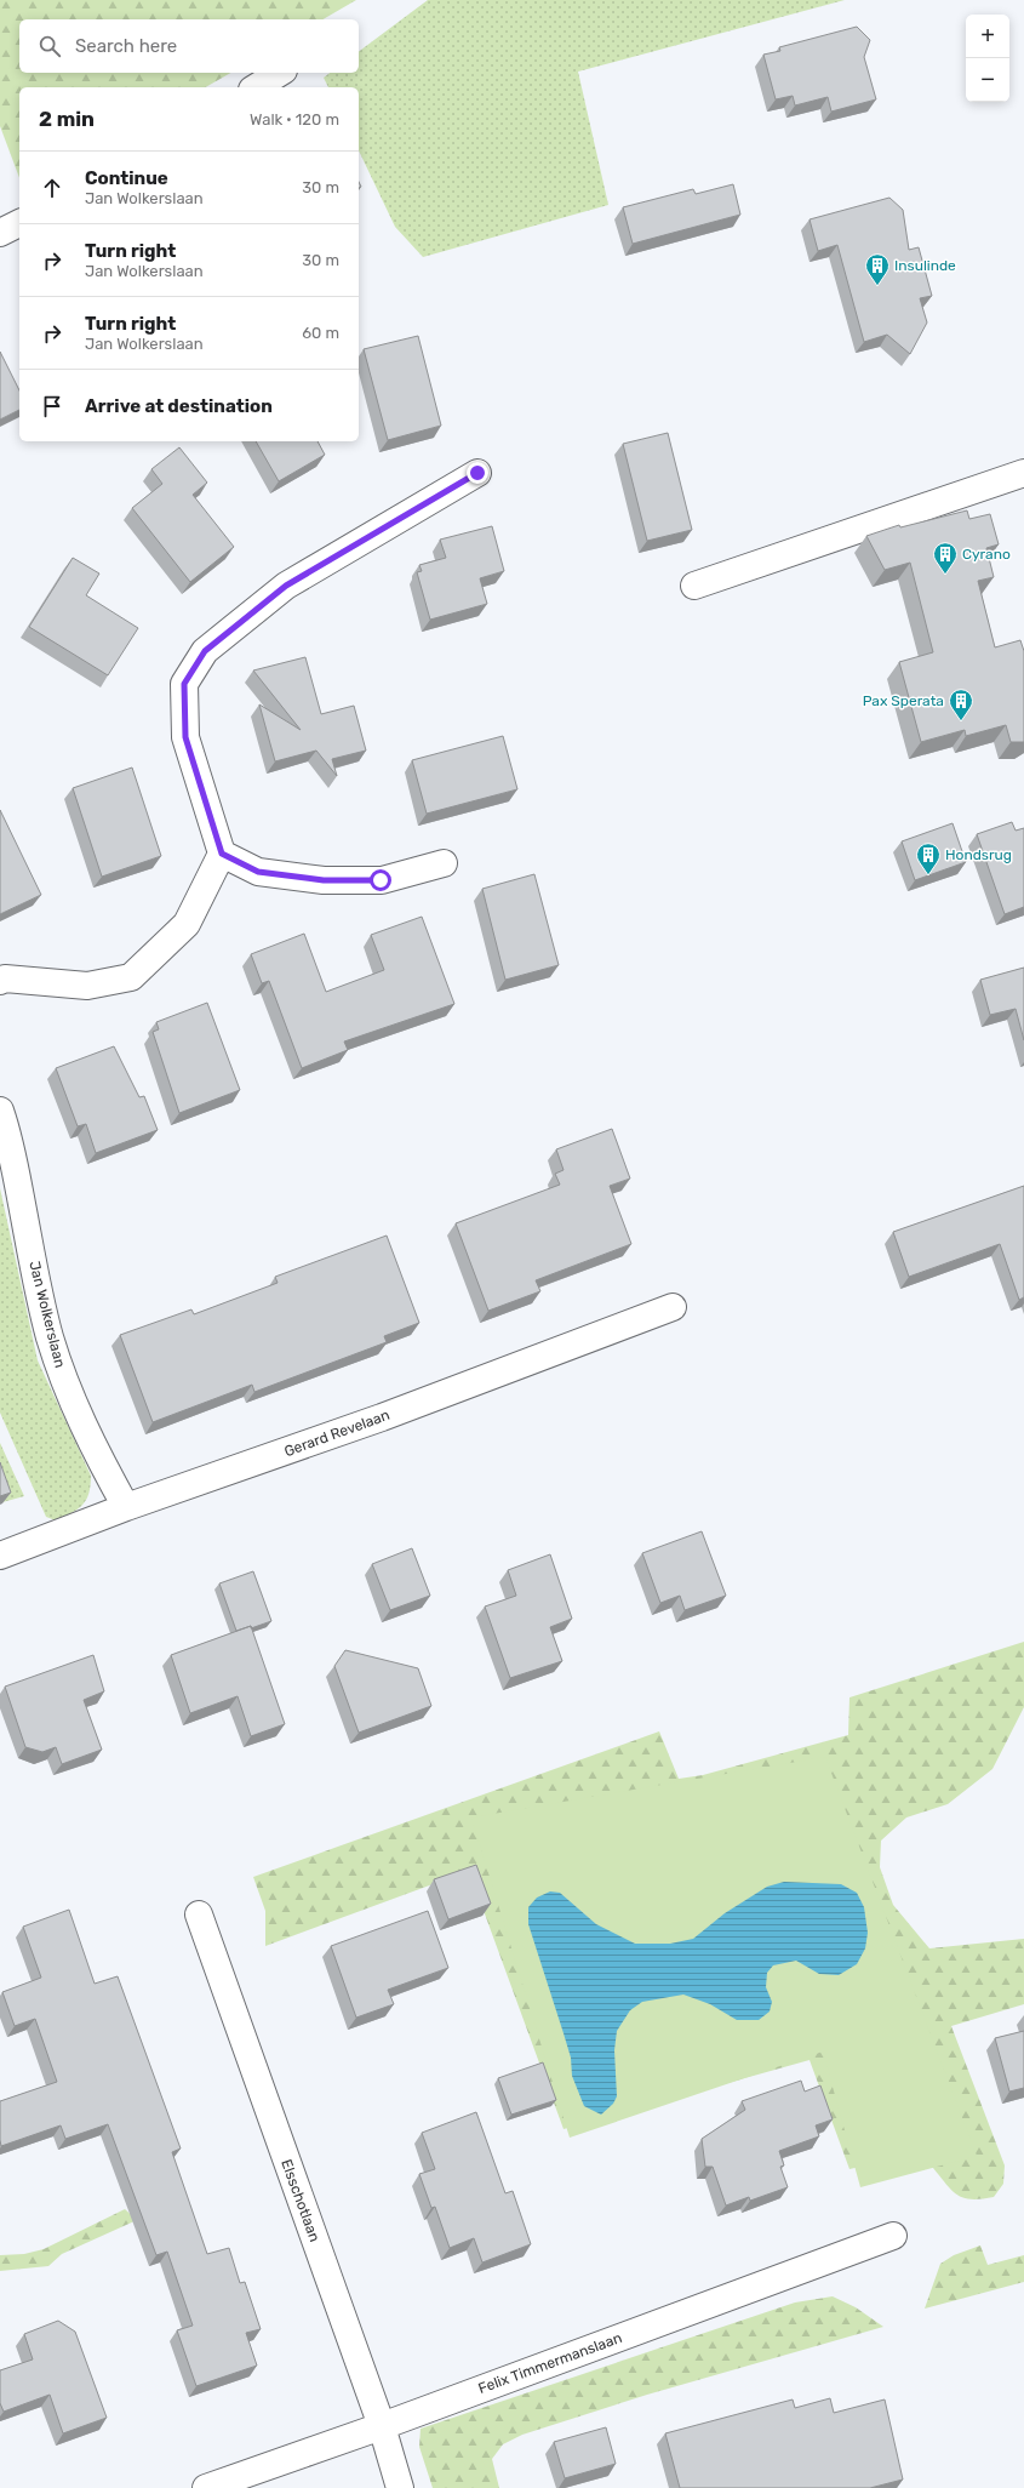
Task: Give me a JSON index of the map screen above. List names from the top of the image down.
{
  "streets": {
    "street": [
      "Jan Wolkerslaan",
      "Gerard Revelaan",
      "Elsschotlaan",
      "Felix Timmermanslaan"
    ]
  },
  "crossings": [
    ["Jan Wolkerslaan", "Gerard Revelaan"],
    ["Elsschotlaan", "Felix Timmermanslaan"]
  ],
  "places": {
    "building": [
      "Insulinde",
      "Cyrano",
      "Pax Sperata",
      "Hondsrug"
    ]
  },
  "page": {
    "map_buttons": ["+", "−"],
    "search": "Search here",
    "heading": ["2 min", "Walk · 120 m"],
    "list": [
      ["Continue", "Jan Wolkerslaan", "30 m"],
      ["Turn right", "Jan Wolkerslaan", "30 m"],
      ["Turn right", "Jan Wolkerslaan", "60 m"],
      "Arrive at destination"
    ]
  }
}
